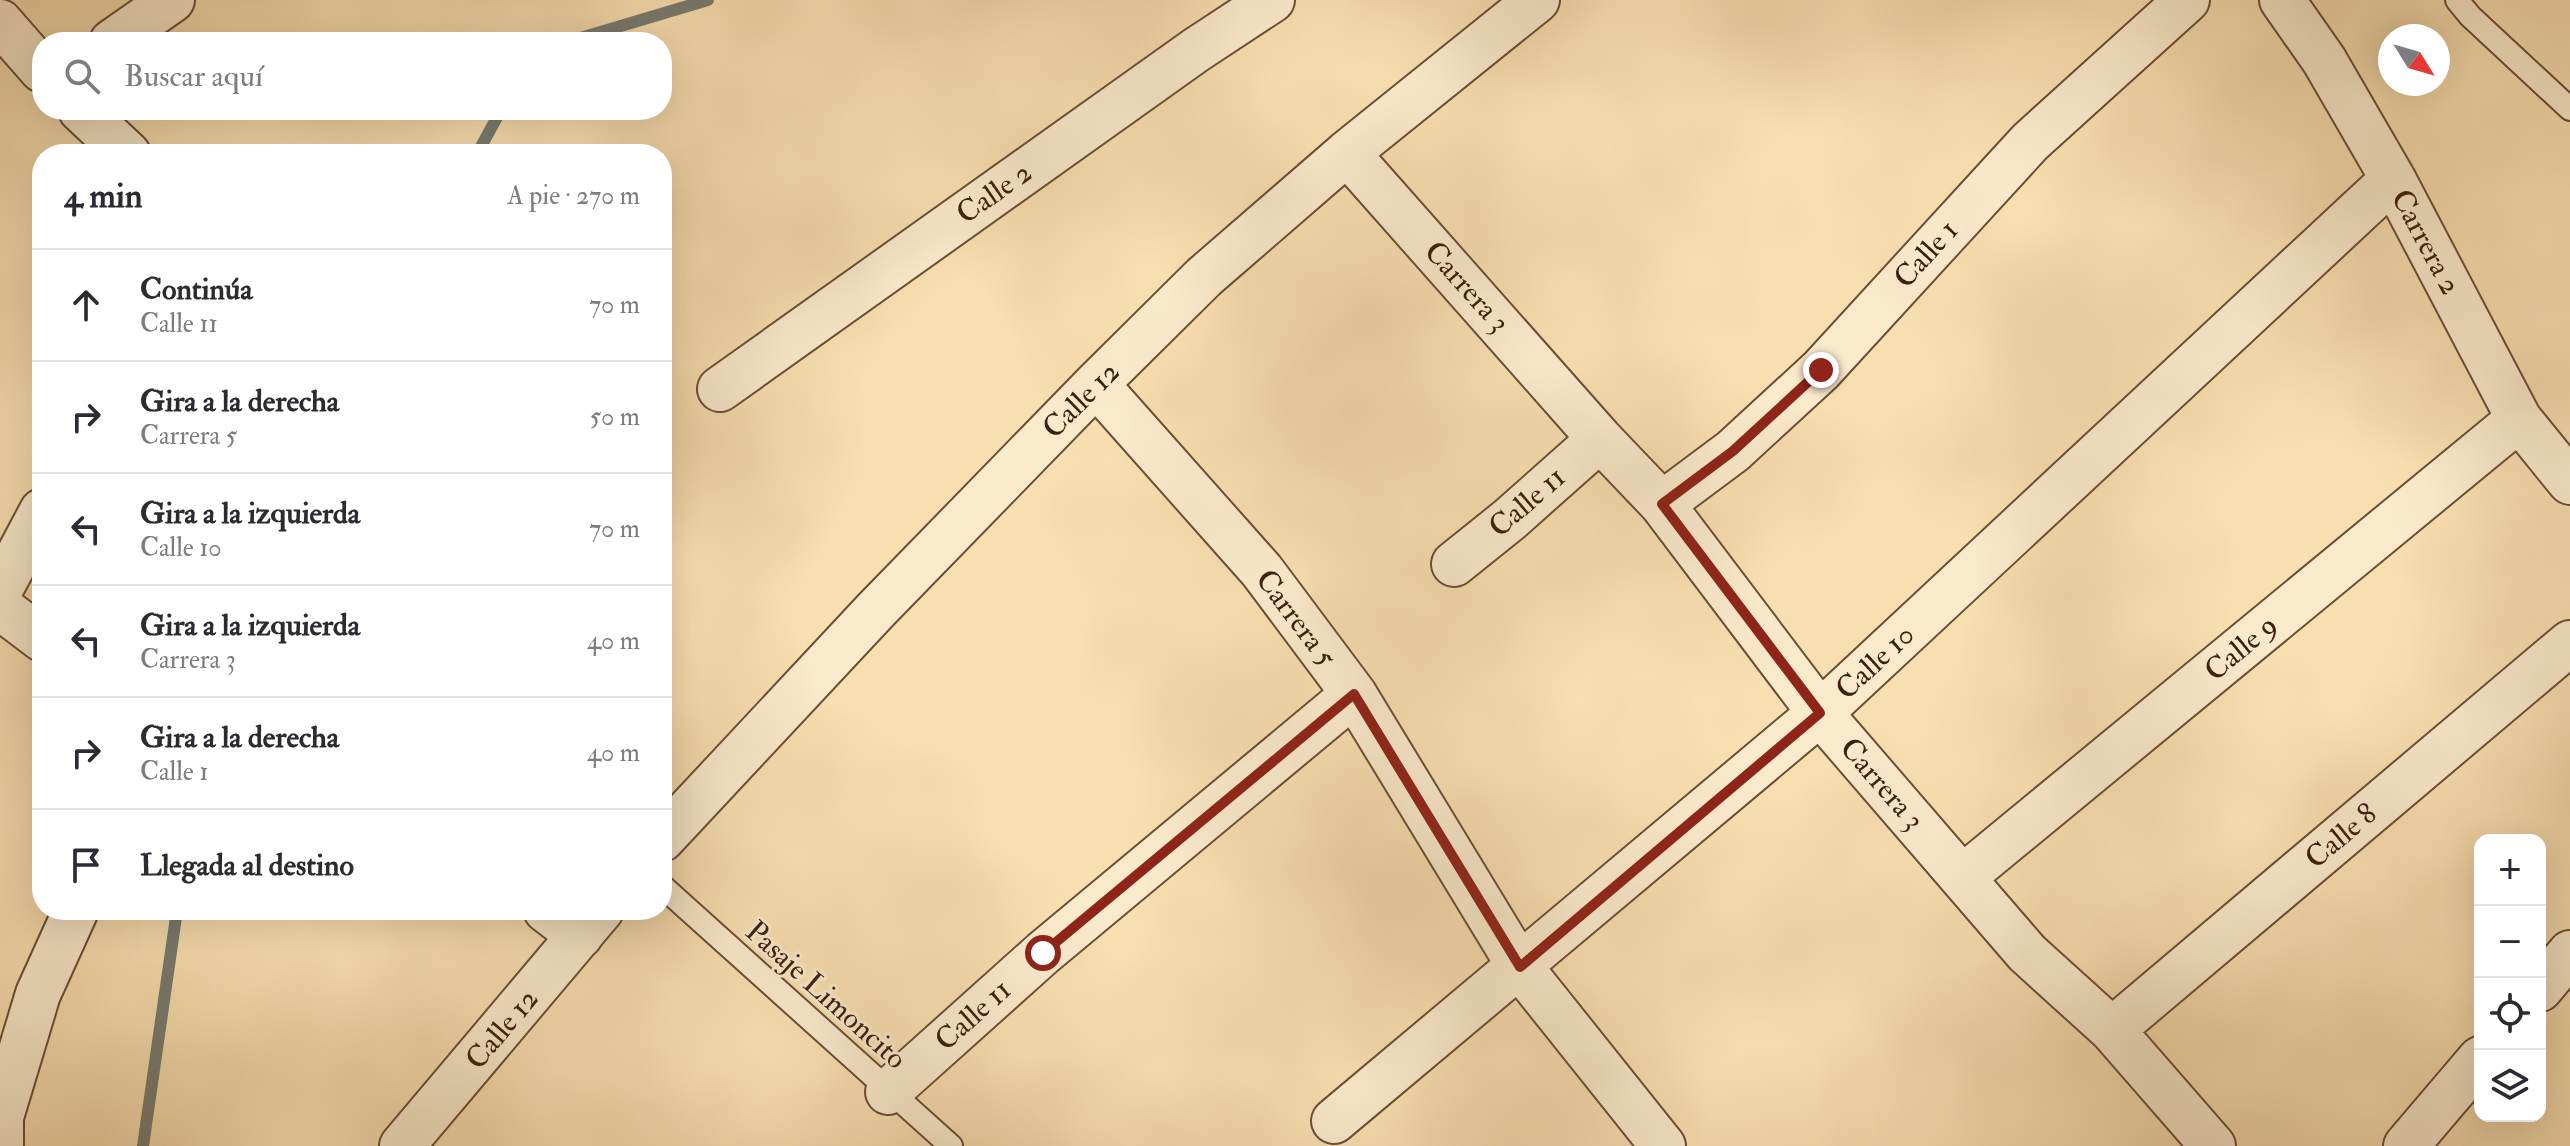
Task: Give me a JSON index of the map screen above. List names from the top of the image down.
{
  "streets": {
    "street": [
      "Calle 2",
      "Carrera 2",
      "Calle 1",
      "Carrera 3",
      "Calle 12",
      "Calle 11",
      "Carrera 5",
      "Calle 9",
      "Calle 10",
      "Calle 8"
    ],
    "lane": ["Pasaje Limoncito"]
  },
  "crossings": [
    ["Carrera 2", "Calle 9"],
    ["Carrera 2", "Calle 10"],
    ["Calle 1", "Carrera 3"],
    ["Carrera 3", "Calle 12"],
    ["Carrera 3", "Calle 11"],
    ["Carrera 3", "Calle 9"],
    ["Carrera 3", "Calle 10"],
    ["Carrera 3", "Calle 8"],
    ["Calle 12", "Carrera 5"],
    ["Calle 11", "Carrera 5"],
    ["Calle 11", "Pasaje Limoncito"],
    ["Carrera 5", "Calle 10"]
  ],
  "north": "bottom right",
  "page": {
    "search": "Buscar aquí",
    "heading": ["4 min", "A pie · 270 m"],
    "list": [
      ["Continúa", "Calle 11", "70 m"],
      ["Gira a la derecha", "Carrera 5", "50 m"],
      ["Gira a la izquierda", "Calle 10", "70 m"],
      ["Gira a la izquierda", "Carrera 3", "40 m"],
      ["Gira a la derecha", "Calle 1", "40 m"],
      "Llegada al destino"
    ],
    "map_buttons": ["+", "−"]
  }
}
